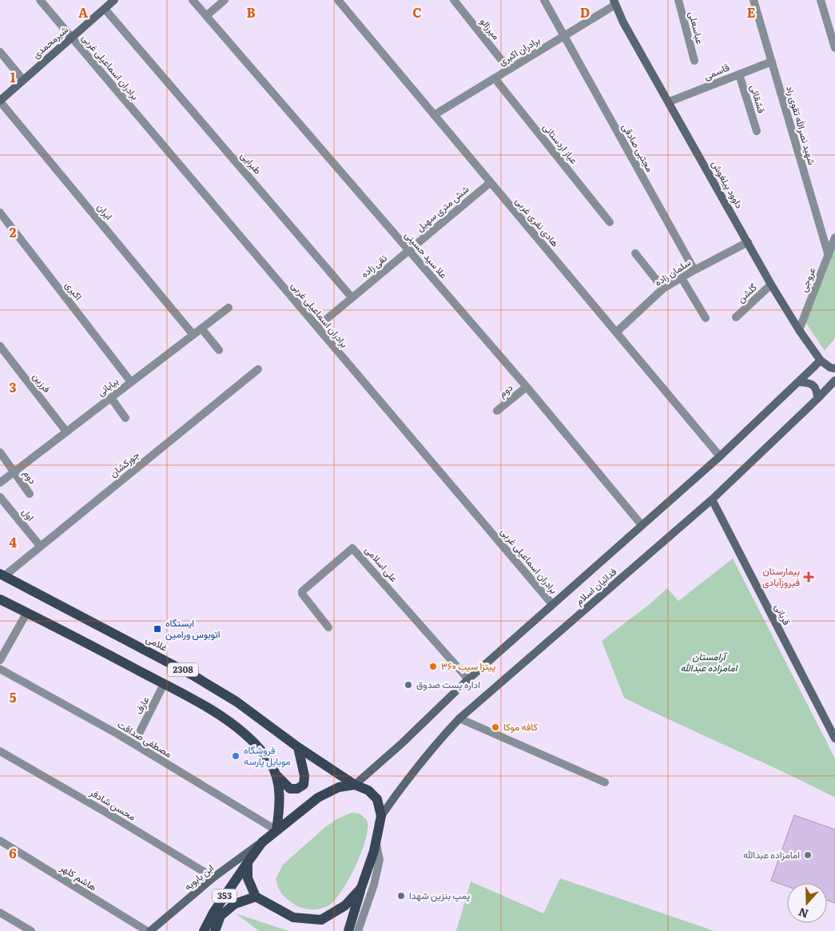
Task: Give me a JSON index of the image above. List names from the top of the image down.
{
  "streets": {
    "main road": [
      "شیرمحمدی",
      "داوود پیلغوش",
      "فدائیان اسلام",
      "قربانی",
      "غلامی",
      "2308",
      "ابن بابویه",
      "353"
    ],
    "street": [
      "عباسعلی",
      "میرزالو",
      "برادران اکبری",
      "برادران اسماعیلی غربی",
      "قاسمی",
      "قشقائی",
      "شهید نصرالله تقوی راد",
      "عیاز اردستانی",
      "مجتبی صادقی",
      "طبرایی",
      "شش متری سهیل",
      "ایران",
      "هادی نفری غربی",
      "علا سید حسینی",
      "تقی زاده",
      "سلمان زاده",
      "عروجی",
      "اکبری",
      "گلشن",
      "فرزین",
      "بیابانی",
      "دوم",
      "جورکشان",
      "اول",
      "علی اسلامی",
      "عارف",
      "مصطفی صداقت",
      "محسن شادفر",
      "هاشم کلهر"
    ]
  },
  "crossings": [
    ["میرزالو", "برادران اکبری"],
    ["شیرمحمدی", "برادران اسماعیلی غربی"],
    ["شیرمحمدی", "طبرایی"],
    ["شیرمحمدی", "ایران"],
    ["برادران اکبری", "عیاز اردستانی"],
    ["برادران اکبری", "مجتبی صادقی"],
    ["برادران اکبری", "داوود پیلغوش"],
    ["برادران اکبری", "هادی نفری غربی"],
    ["برادران اسماعیلی غربی", "فدائیان اسلام"],
    ["قاسمی", "قشقائی"],
    ["قاسمی", "شهید نصرالله تقوی راد"],
    ["قاسمی", "داوود پیلغوش"],
    ["شهید نصرالله تقوی راد", "عروجی"],
    ["مجتبی صادقی", "سلمان زاده"],
    ["طبرایی", "تقی زاده"],
    ["داوود پیلغوش", "سلمان زاده"],
    ["داوود پیلغوش", "عروجی"],
    ["داوود پیلغوش", "گلشن"],
    ["داوود پیلغوش", "فدائیان اسلام"],
    ["شش متری سهیل", "هادی نفری غربی"],
    ["شش متری سهیل", "علا سید حسینی"],
    ["شش متری سهیل", "تقی زاده"],
    ["ایران", "بیابانی"],
    ["هادی نفری غربی", "سلمان زاده"],
    ["هادی نفری غربی", "فدائیان اسلام"],
    ["علا سید حسینی", "تقی زاده"],
    ["علا سید حسینی", "دوم"],
    ["علا سید حسینی", "فدائیان اسلام"],
    ["اکبری", "بیابانی"],
    ["فرزین", "بیابانی"],
    ["بیابانی", "دوم"],
    ["جورکشان", "اول"],
    ["جورکشان", "غلامی"],
    ["علی اسلامی", "فدائیان اسلام"],
    ["فدائیان اسلام", "قربانی"],
    ["فدائیان اسلام", "غلامی"],
    ["فدائیان اسلام", "2308"],
    ["فدائیان اسلام", "مصطفی صداقت"],
    ["فدائیان اسلام", "ابن بابویه"],
    ["فدائیان اسلام", "353"],
    ["غلامی", "2308"],
    ["غلامی", "مصطفی صداقت"],
    ["غلامی", "ابن بابویه"],
    ["غلامی", "353"],
    ["2308", "عارف"],
    ["2308", "مصطفی صداقت"],
    ["2308", "ابن بابویه"],
    ["2308", "353"],
    ["مصطفی صداقت", "ابن بابویه"],
    ["مصطفی صداقت", "353"],
    ["محسن شادفر", "ابن بابویه"],
    ["ابن بابویه", "353"]
  ],
  "parks": ["آرامستان امامزاده عبدالله"],
  "places": {
    "health": ["بیمارستان فیروزآبادی"],
    "transit": ["ایستگاه اتوبوس ورامین"],
    "other": [
      "پیتزا سیب ۳۶۰",
      "اداره پست صدوق",
      "کافه موکا",
      "فروشگاه موبایل پارسه",
      "امامزاده عبدالله",
      "پمپ بنزین شهدا"
    ]
  },
  "north": "bottom",
  "grid": {
    "columns": [
      "A",
      "B",
      "C",
      "D",
      "E"
    ],
    "rows": [
      "1",
      "2",
      "3",
      "4",
      "5",
      "6"
    ]
  }
}
